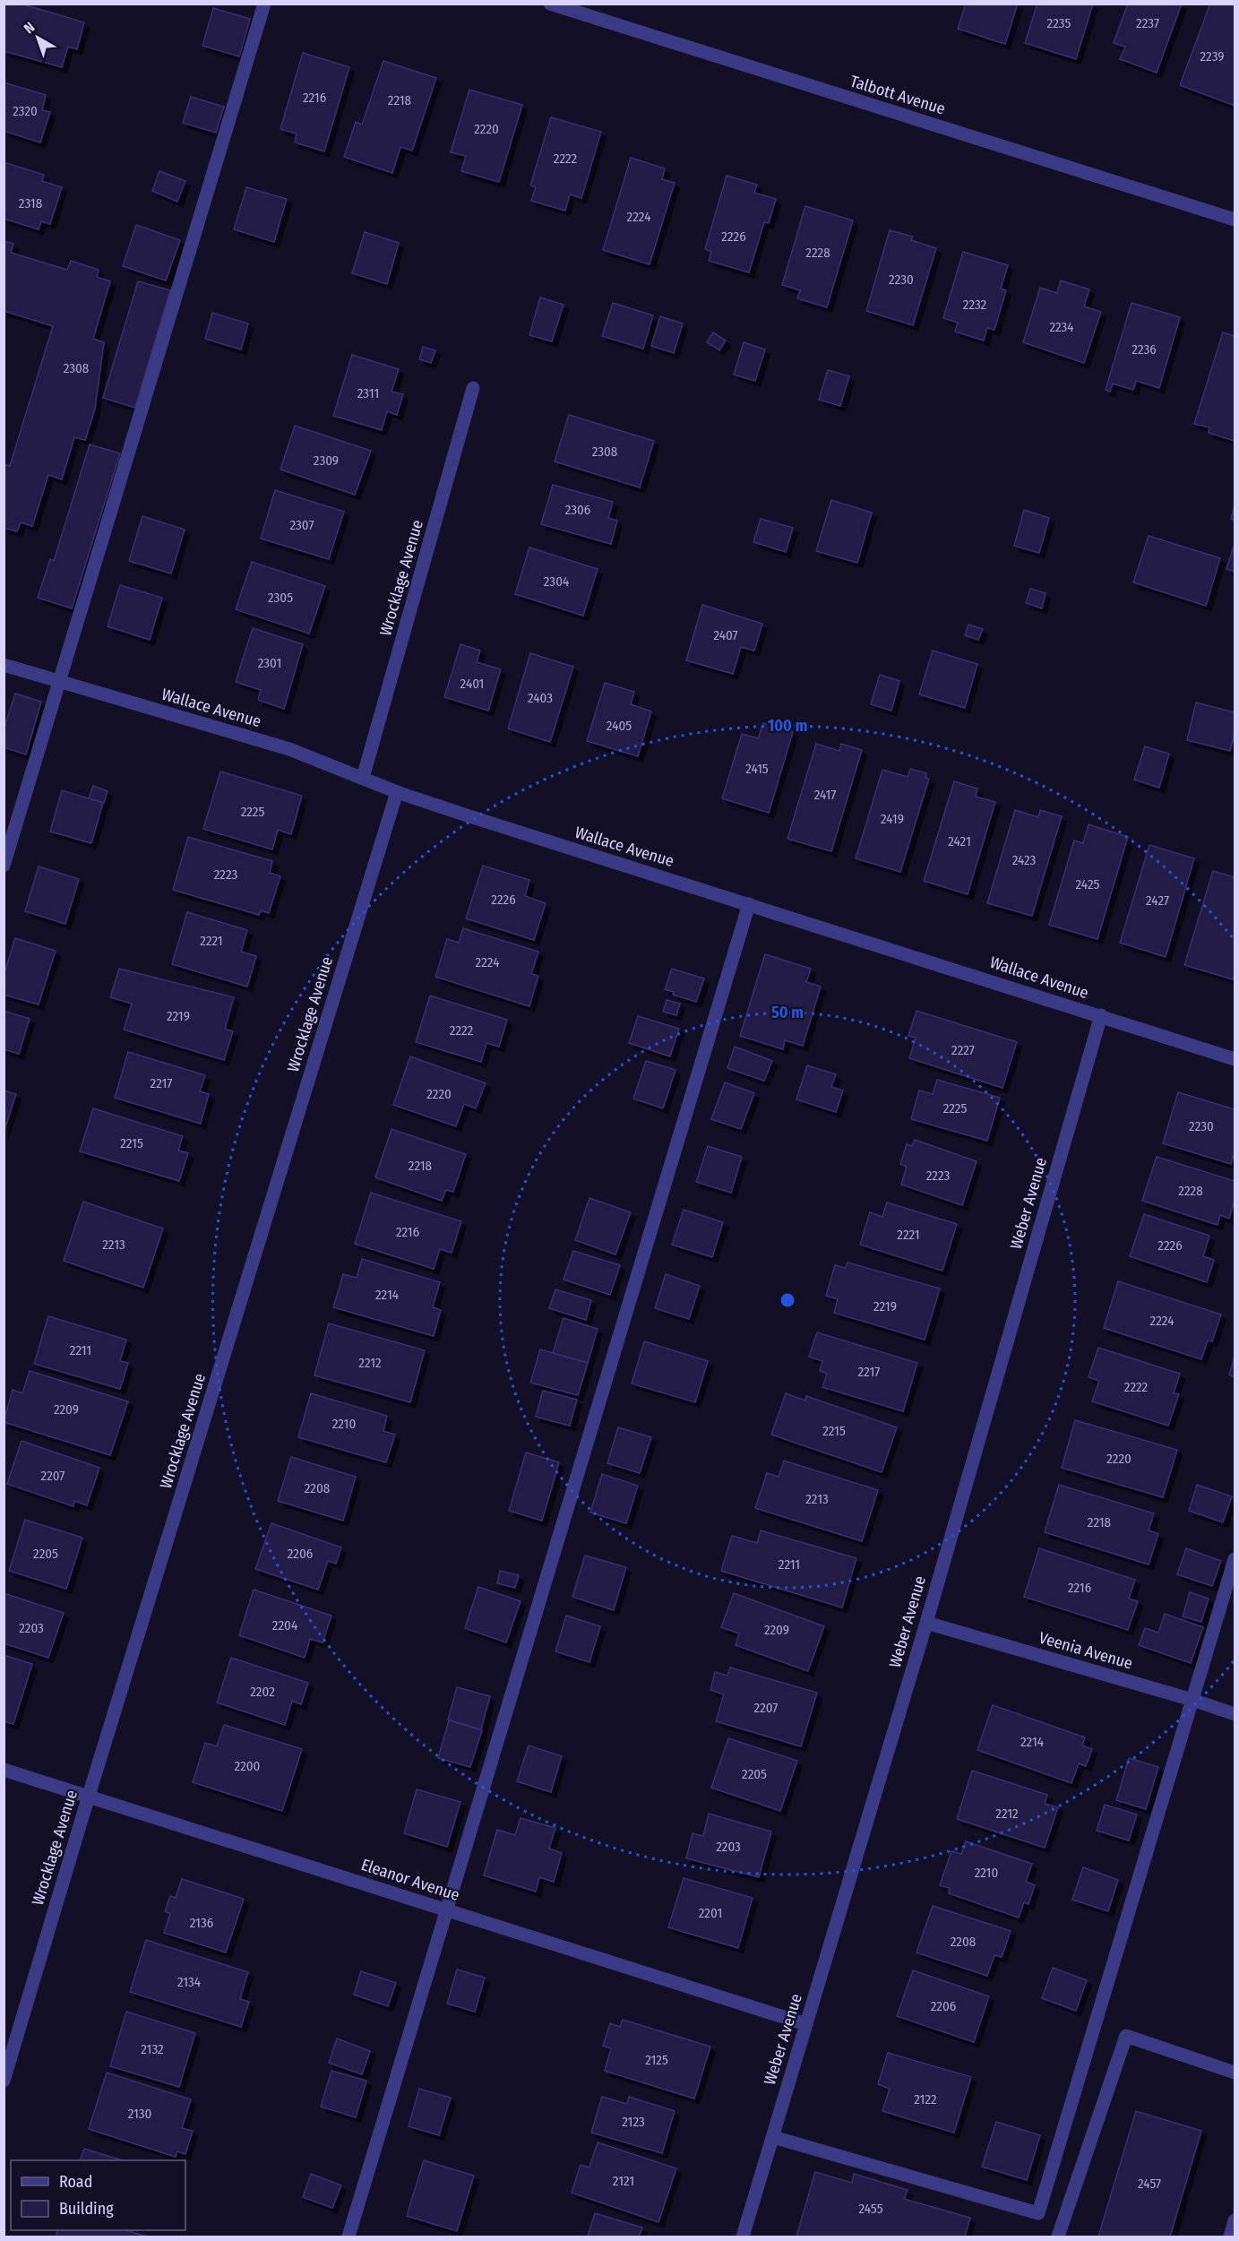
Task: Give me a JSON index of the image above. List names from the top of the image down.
{
  "streets": {
    "street": [
      "Talbott Avenue",
      "Wrocklage Avenue",
      "Wallace Avenue",
      "Weber Avenue",
      "Veenia Avenue",
      "Eleanor Avenue"
    ]
  },
  "crossings": [
    ["Wrocklage Avenue", "Wallace Avenue"],
    ["Wrocklage Avenue", "Eleanor Avenue"],
    ["Wallace Avenue", "Weber Avenue"],
    ["Weber Avenue", "Veenia Avenue"],
    ["Weber Avenue", "Eleanor Avenue"]
  ],
  "house_numbers": [
    "2235",
    "2237",
    "2239",
    "2216",
    "2218",
    "2320",
    "2220",
    "2222",
    "2318",
    "2224",
    "2226",
    "2228",
    "2230",
    "2232",
    "2234",
    "2236",
    "2308",
    "2311",
    "2308",
    "2309",
    "2306",
    "2307",
    "2304",
    "2305",
    "2407",
    "2301",
    "2401",
    "2403",
    "2405",
    "2415",
    "2417",
    "2225",
    "2419",
    "2421",
    "2423",
    "2223",
    "2425",
    "2226",
    "2427",
    "2221",
    "2224",
    "2219",
    "2222",
    "2227",
    "2217",
    "2220",
    "2225",
    "2230",
    "2215",
    "2218",
    "2223",
    "2228",
    "2216",
    "2221",
    "2213",
    "2226",
    "2214",
    "2219",
    "2224",
    "2211",
    "2212",
    "2217",
    "2222",
    "2209",
    "2210",
    "2215",
    "2220",
    "2207",
    "2208",
    "2213",
    "2218",
    "2205",
    "2206",
    "2211",
    "2216",
    "2204",
    "2203",
    "2209",
    "2202",
    "2207",
    "2214",
    "2200",
    "2205",
    "2212",
    "2203",
    "2210",
    "2201",
    "2136",
    "2208",
    "2134",
    "2206",
    "2132",
    "2125",
    "2122",
    "2130",
    "2123",
    "2121",
    "2457",
    "2455"
  ],
  "legend": ["Road", "Building"],
  "north": "top left",
  "rings": ["100 m", "50 m"]
}
